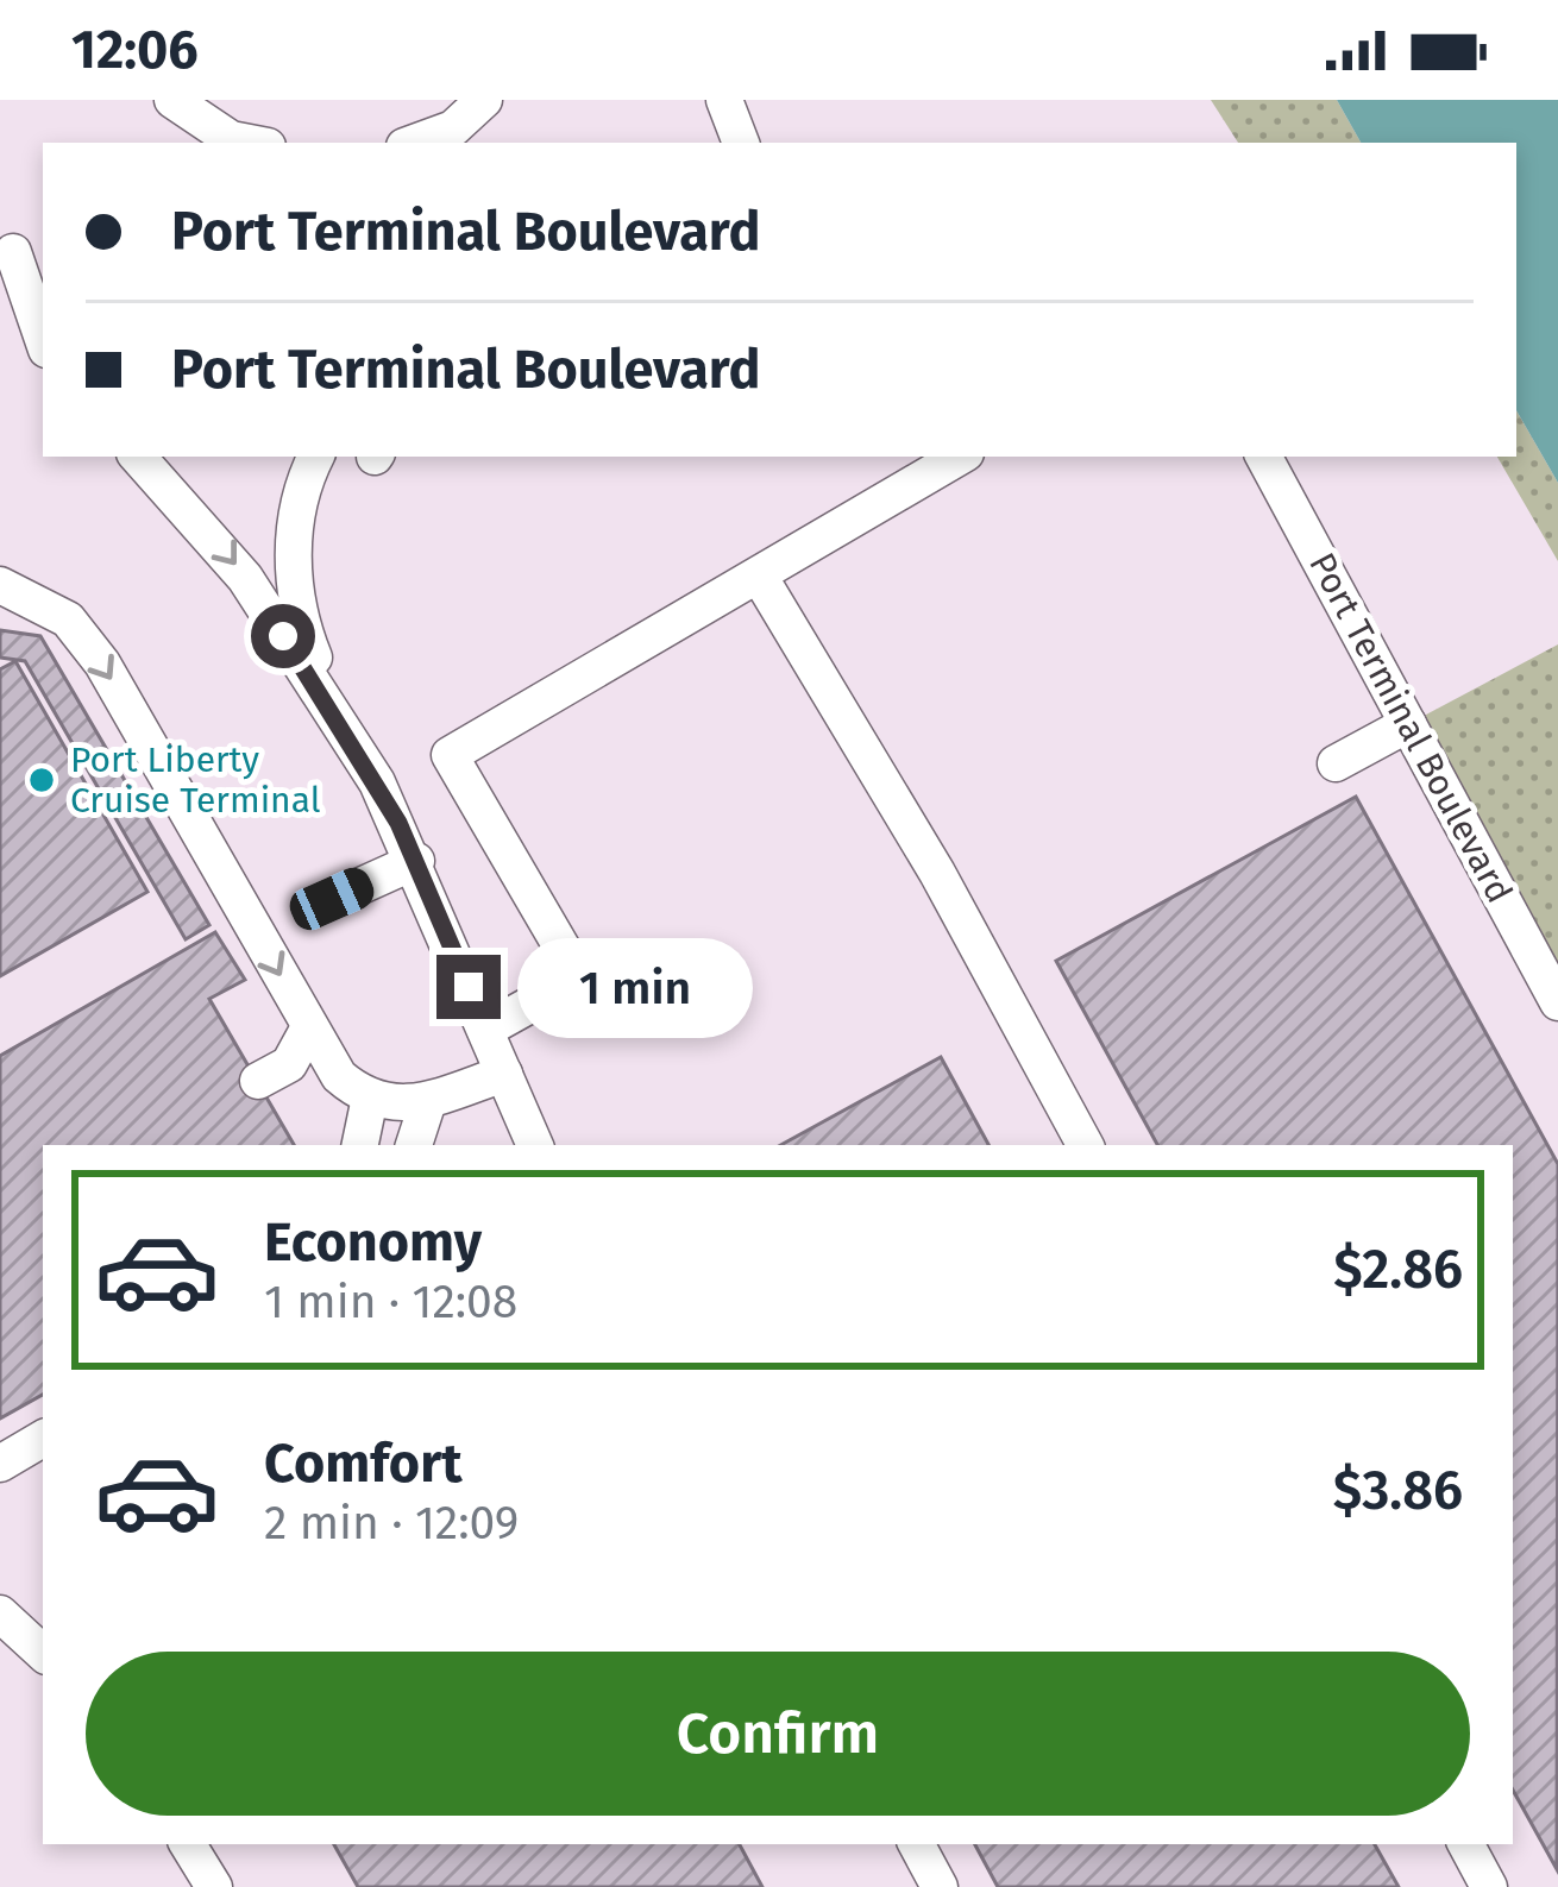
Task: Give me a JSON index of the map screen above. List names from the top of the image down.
{
  "streets": {
    "street": ["Port Terminal Boulevard"]
  },
  "places": ["Port Liberty Cruise Terminal"],
  "page": {
    "status": "12:06",
    "banner": ["Port Terminal Boulevard", "Port Terminal Boulevard"],
    "bubble": "1 min",
    "list": [
      {
        "name": "Economy",
        "note": "1 min · 12:08",
        "value": "$2.86"
      },
      {
        "name": "Comfort",
        "note": "2 min · 12:09",
        "value": "$3.86"
      }
    ],
    "buttons": "Confirm"
  }
}
